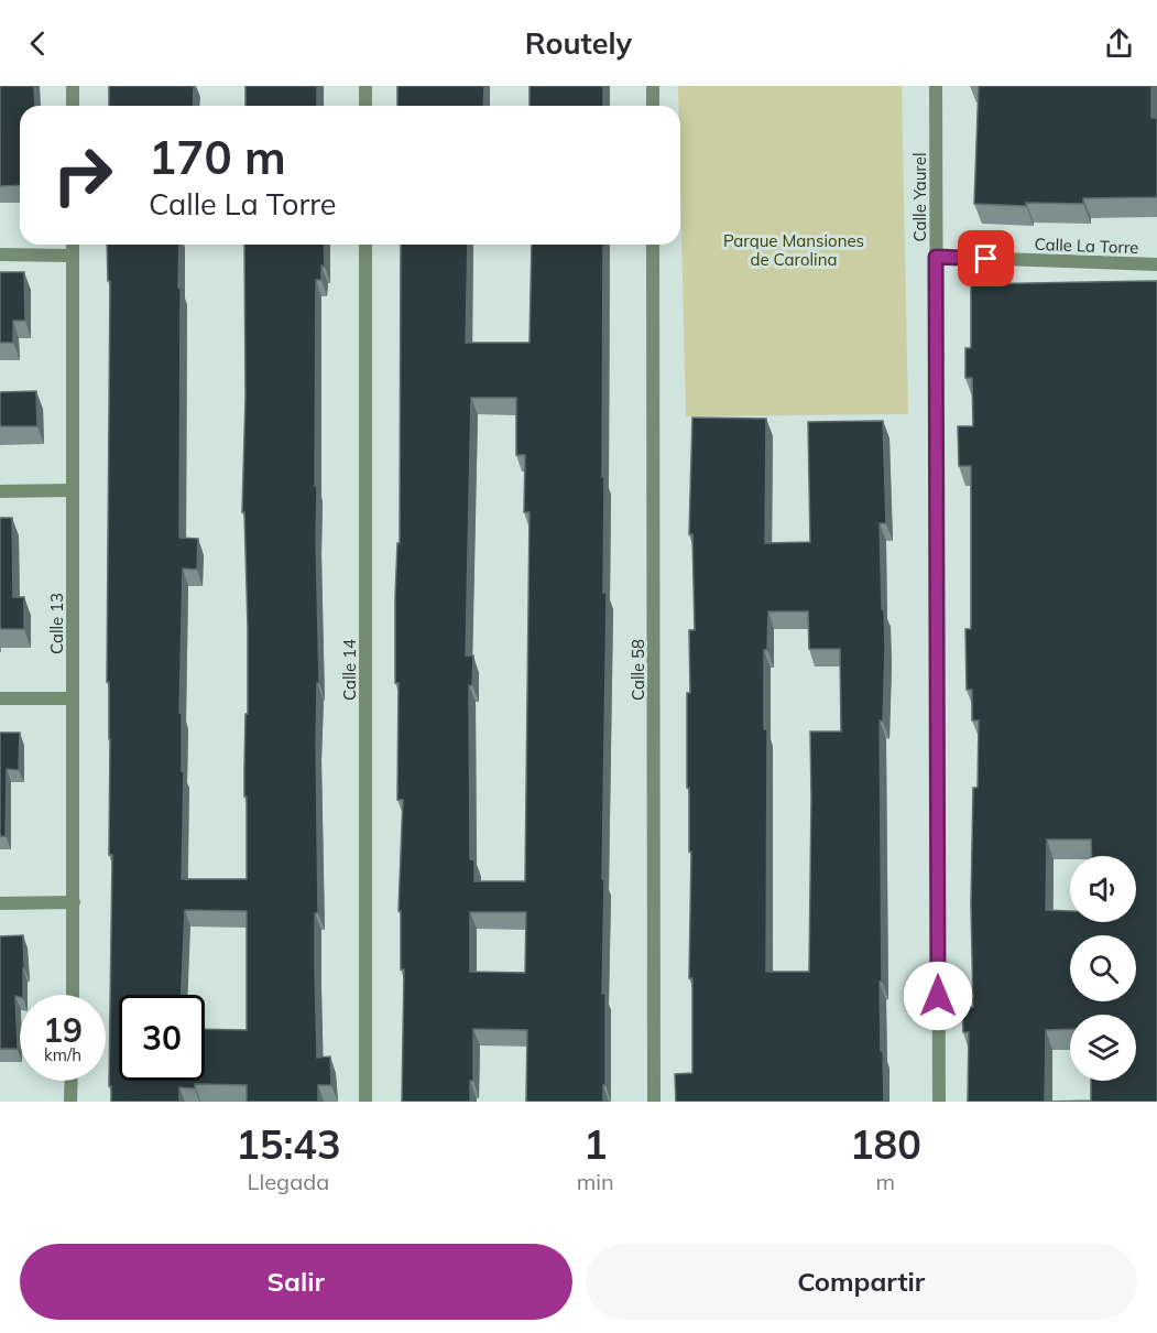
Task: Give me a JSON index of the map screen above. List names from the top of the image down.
{
  "streets": {
    "street": [
      "Calle Yaurel",
      "Calle La Torre",
      "Calle 13",
      "Calle 14",
      "Calle 58"
    ]
  },
  "crossings": [
    ["Calle Yaurel", "Calle La Torre"]
  ],
  "parks": ["Parque Mansiones de Carolina"],
  "page": {
    "header": "Routely",
    "turn": ["170 m", "Calle La Torre"],
    "speed": "19 km/h",
    "limit": "30",
    "eta": [
      "15:43",
      "Llegada",
      "1",
      "min",
      "180",
      "m"
    ],
    "buttons": ["Salir", "Compartir"]
  }
}
